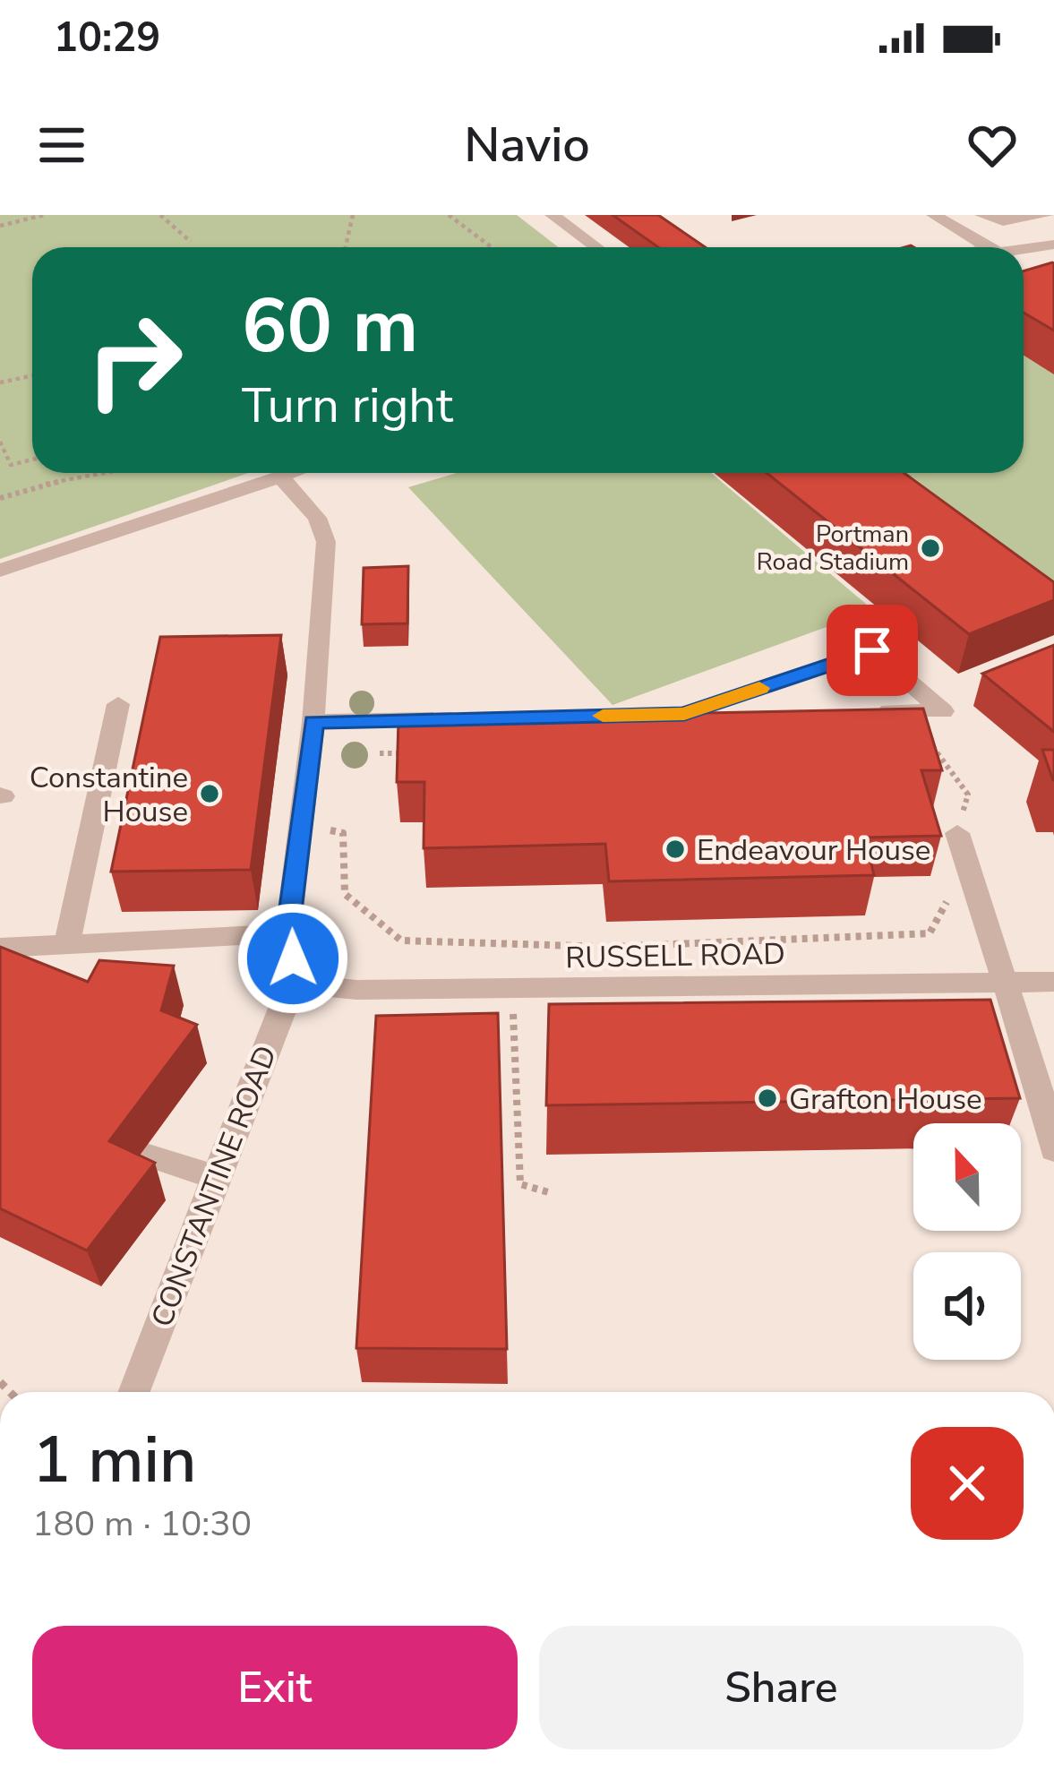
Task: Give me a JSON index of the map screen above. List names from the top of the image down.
{
  "streets": {
    "street": ["RUSSELL ROAD", "CONSTANTINE ROAD"]
  },
  "crossings": [
    ["RUSSELL ROAD", "CONSTANTINE ROAD"]
  ],
  "places": [
    "Portman Road Stadium",
    "Constantine House",
    "Endeavour House",
    "Grafton House"
  ],
  "north": "top",
  "page": {
    "status": "10:29",
    "header": "Navio",
    "turn": ["60 m", "Turn right"],
    "heading": ["1 min", "180 m · 10:30"],
    "buttons": ["Exit", "Share"]
  }
}
